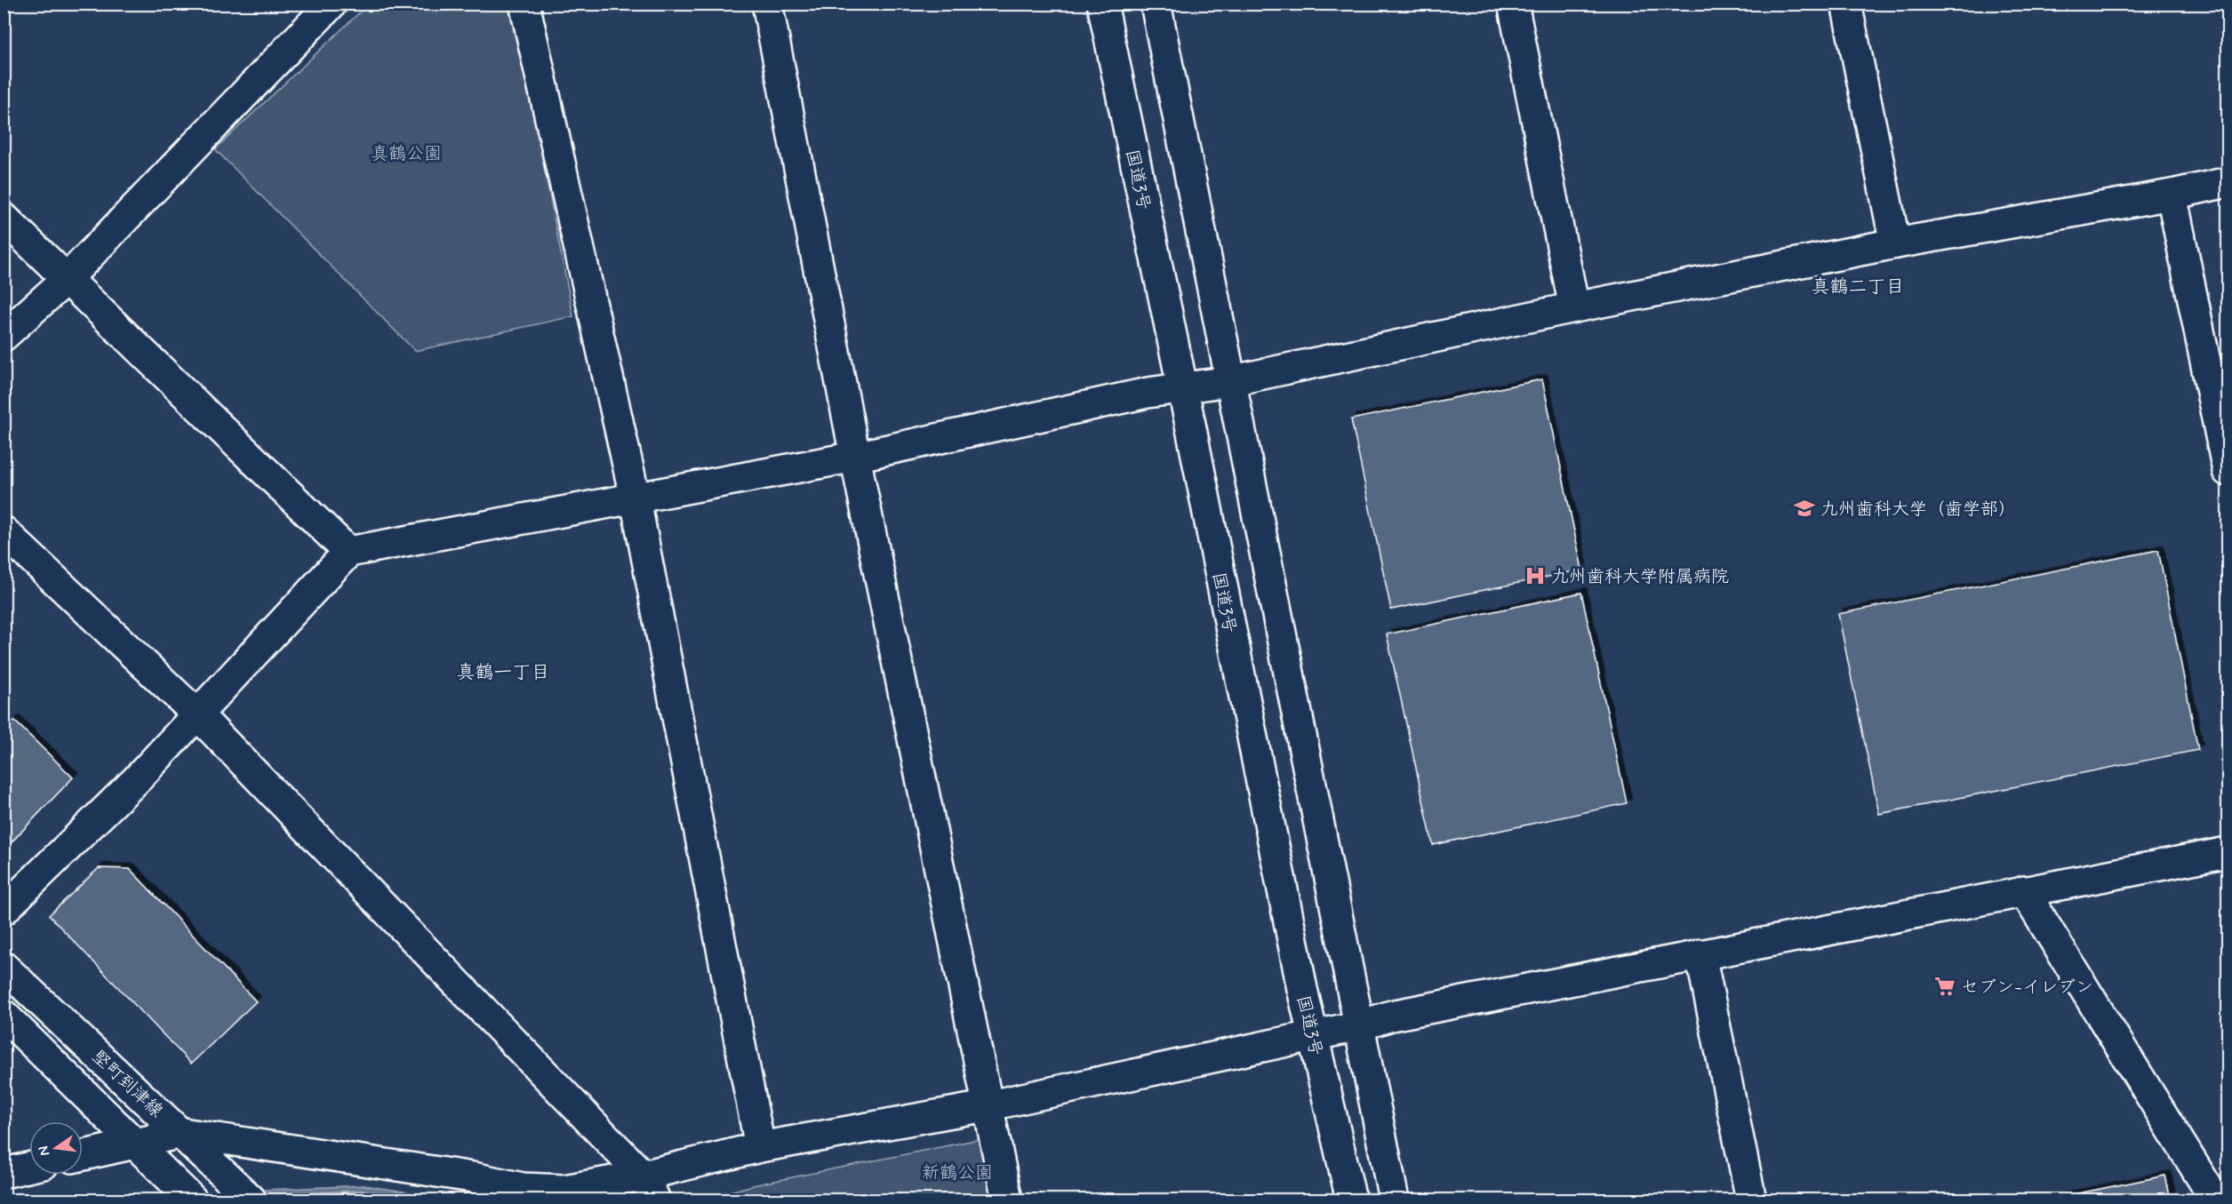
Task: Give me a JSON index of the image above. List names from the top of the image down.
{
  "streets": {
    "main road": ["国道3号", "堅町到津線"]
  },
  "districts": ["真鶴二丁目", "真鶴一丁目"],
  "parks": ["真鶴公園", "新鶴公園"],
  "places": {
    "school or university": ["九州歯科大学（歯学部）"],
    "hospital": ["九州歯科大学附属病院"],
    "supermarket": ["セブン-イレブン"]
  },
  "north": "left"
}
